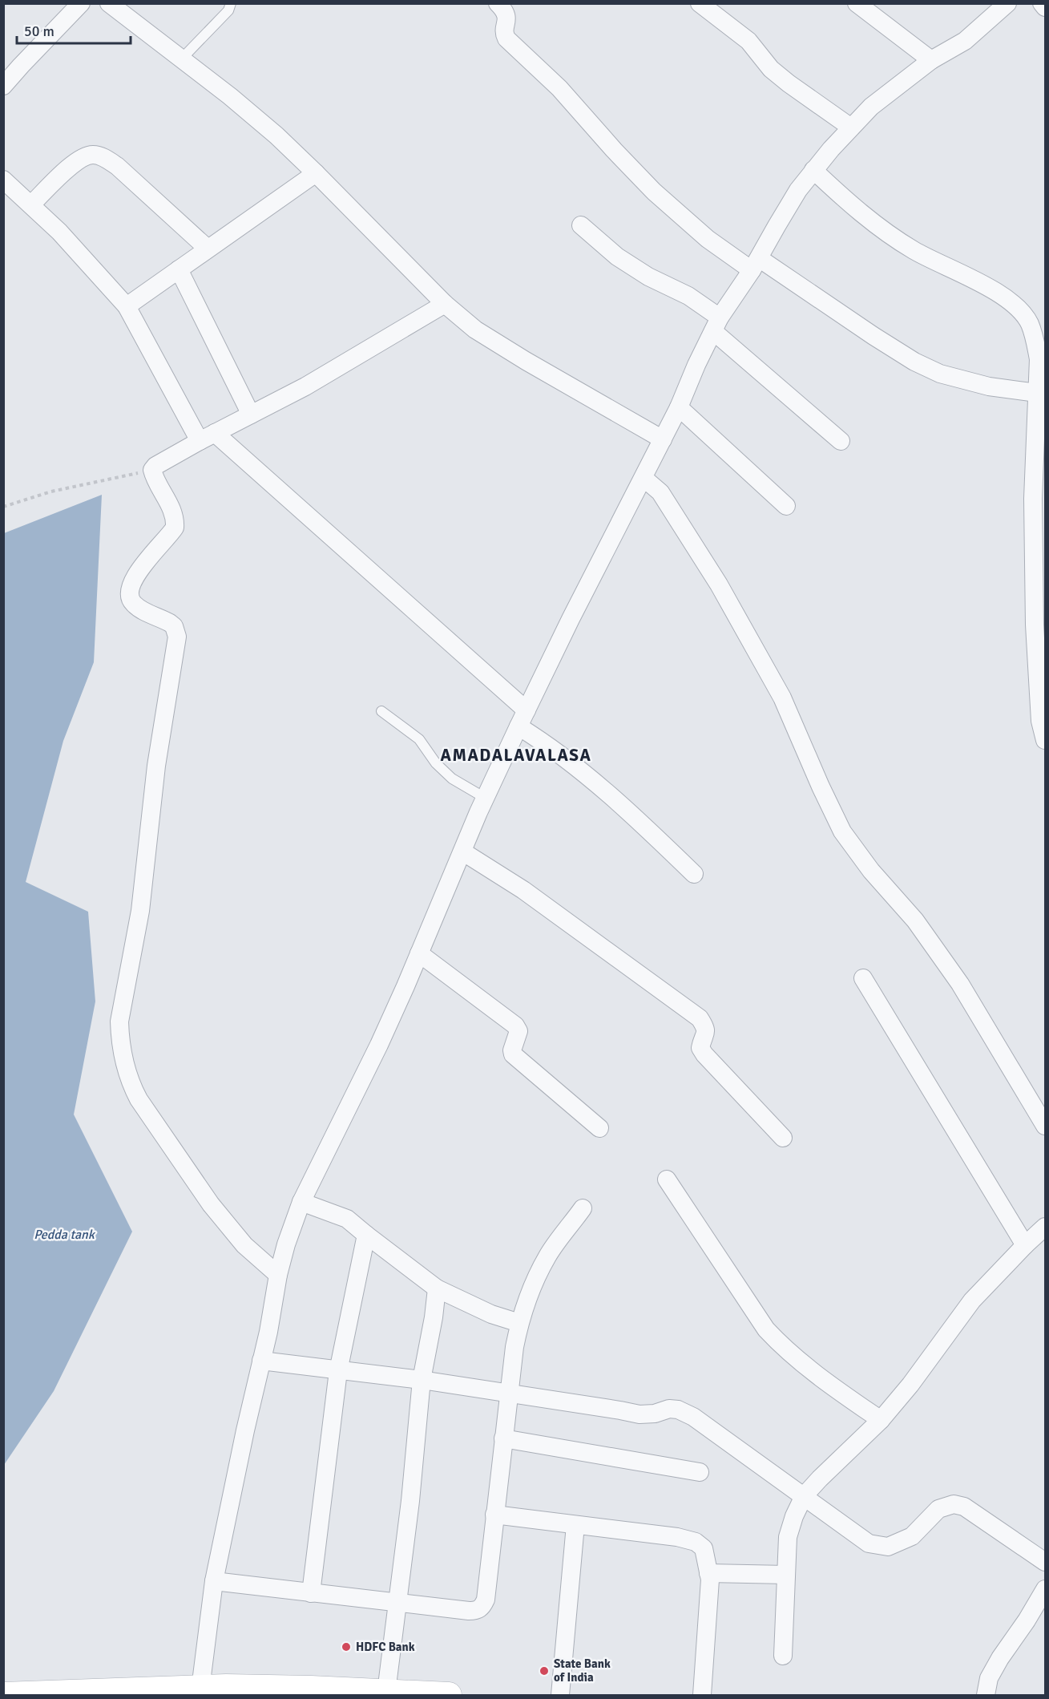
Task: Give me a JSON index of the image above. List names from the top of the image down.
{
  "districts": ["AMADALAVALASA"],
  "water": ["Pedda tank"],
  "places": ["HDFC Bank", "State Bank of India"],
  "scale_bar": "50 m"
}
